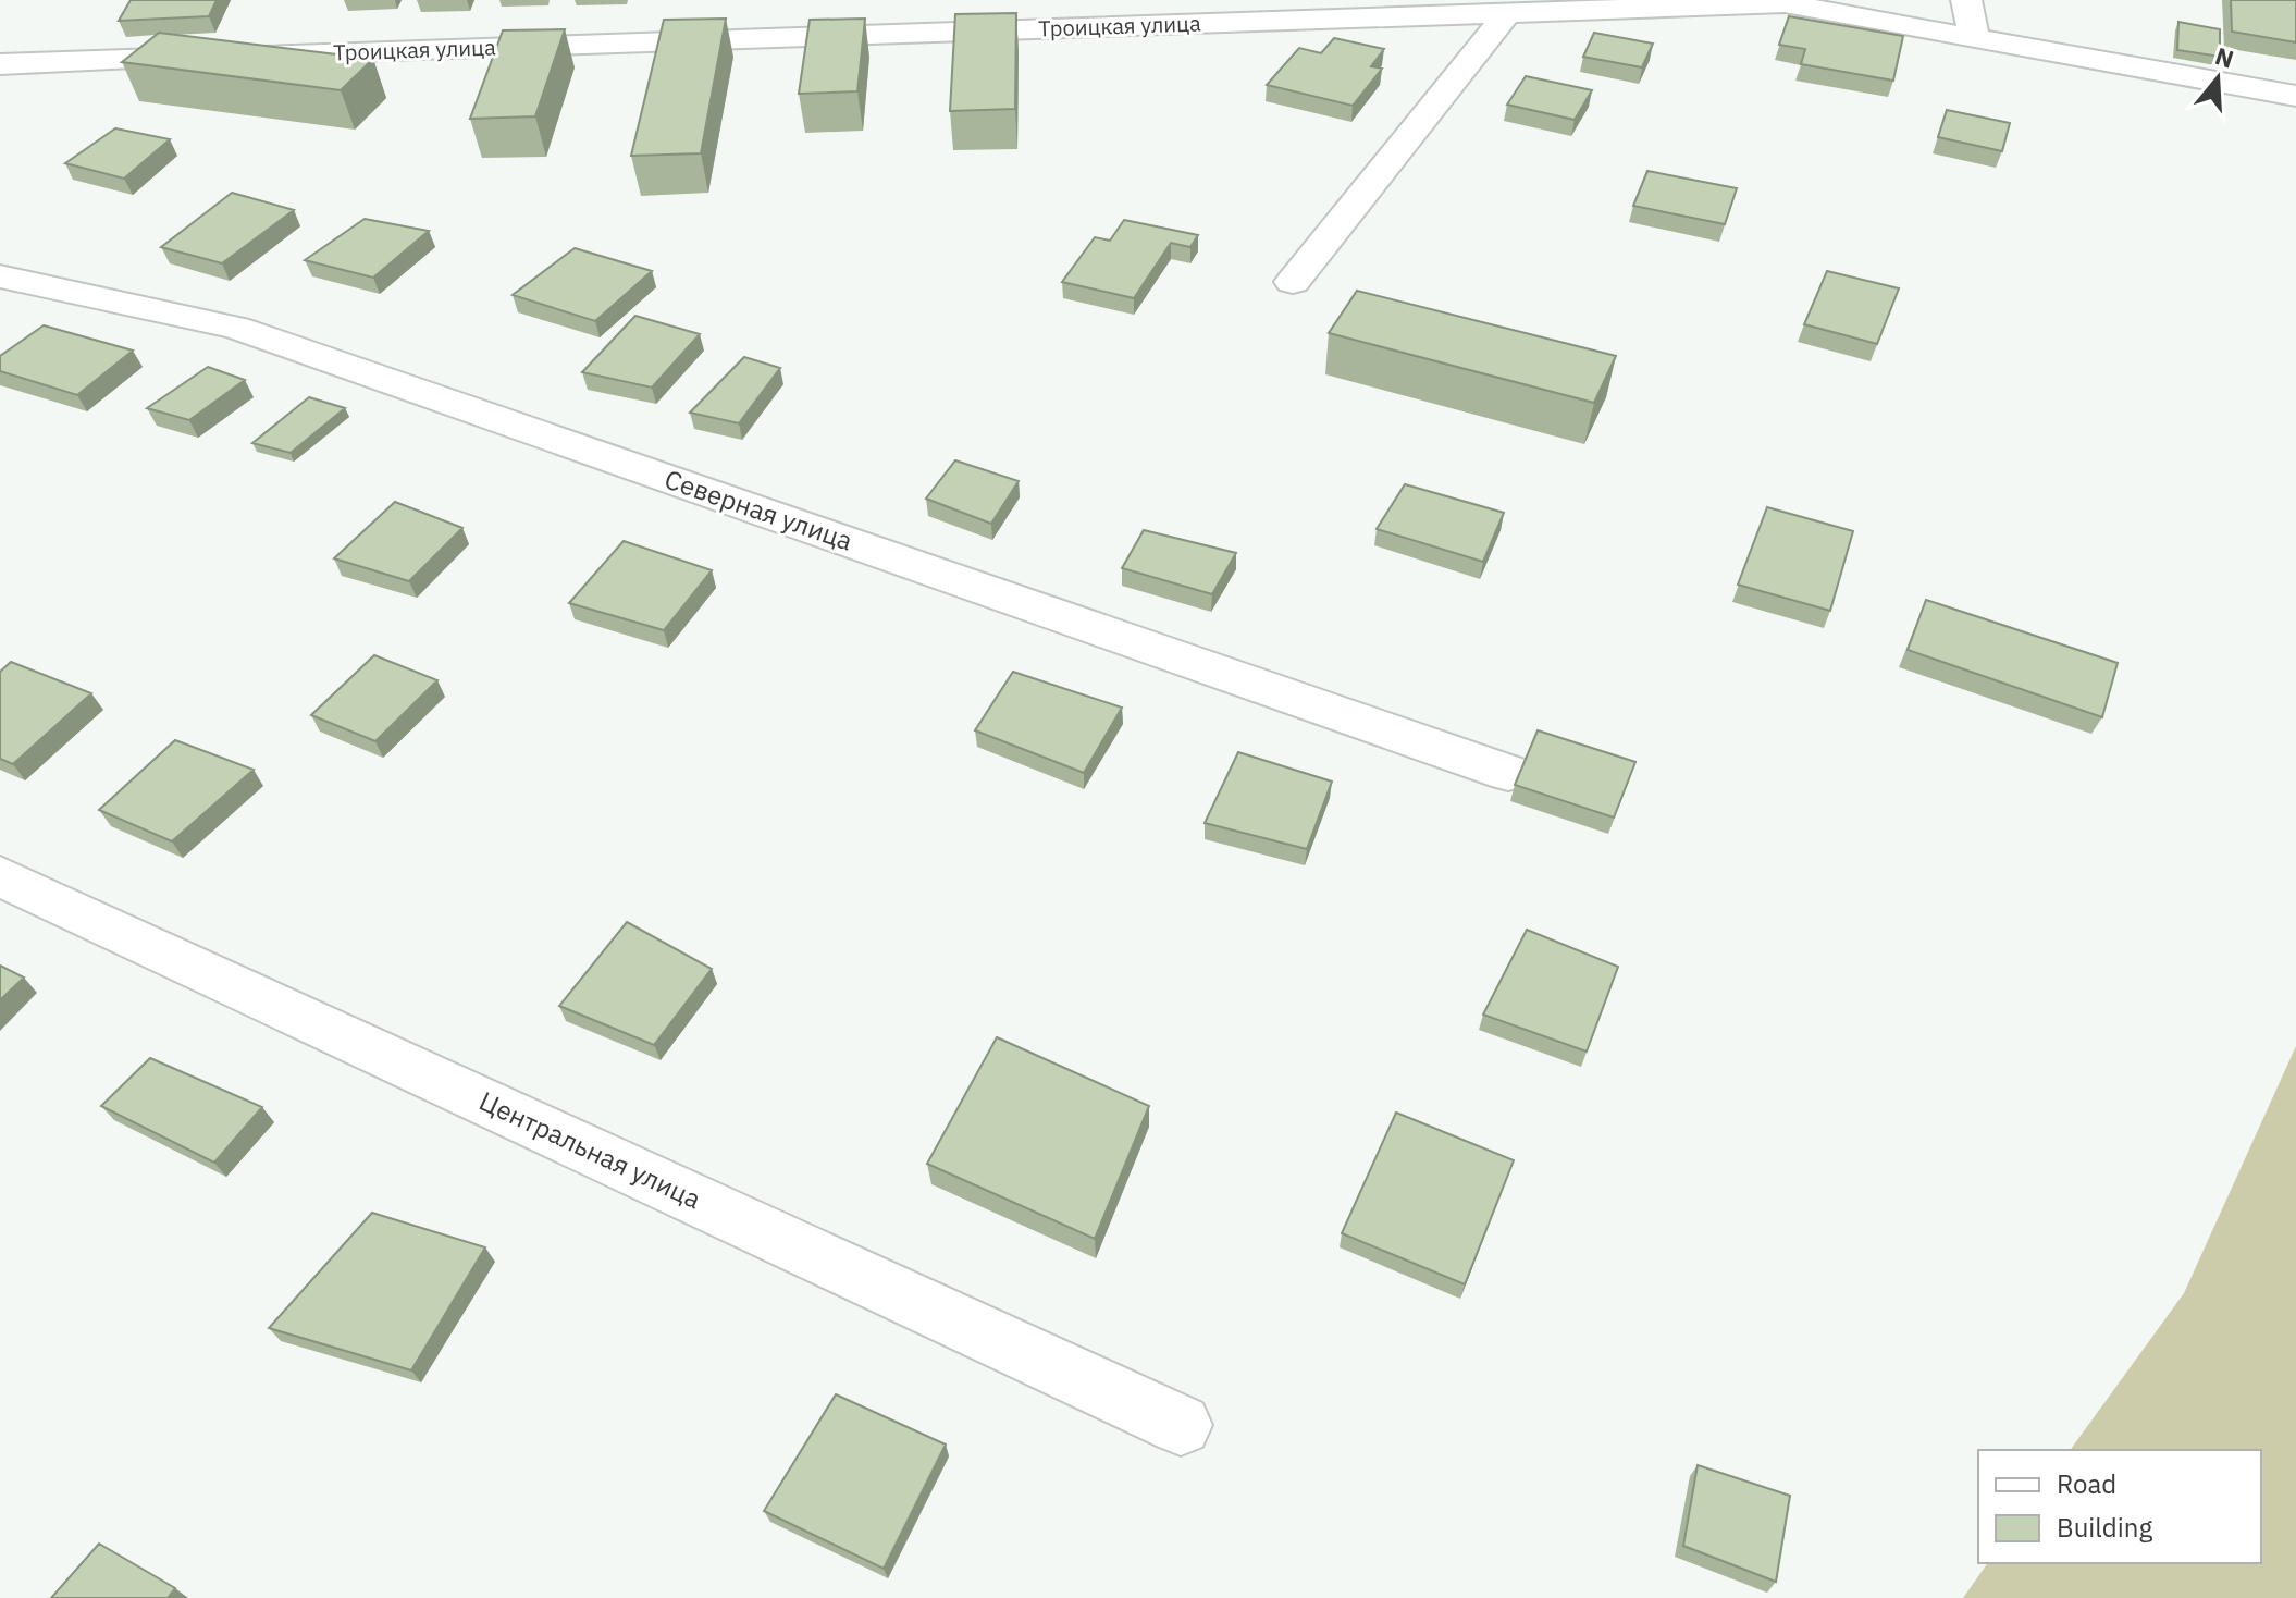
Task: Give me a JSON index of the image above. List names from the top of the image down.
{
  "streets": {
    "street": ["Троицкая улица", "Северная улица", "Центральная улица"]
  },
  "legend": ["Road", "Building"],
  "north": "top"
}
